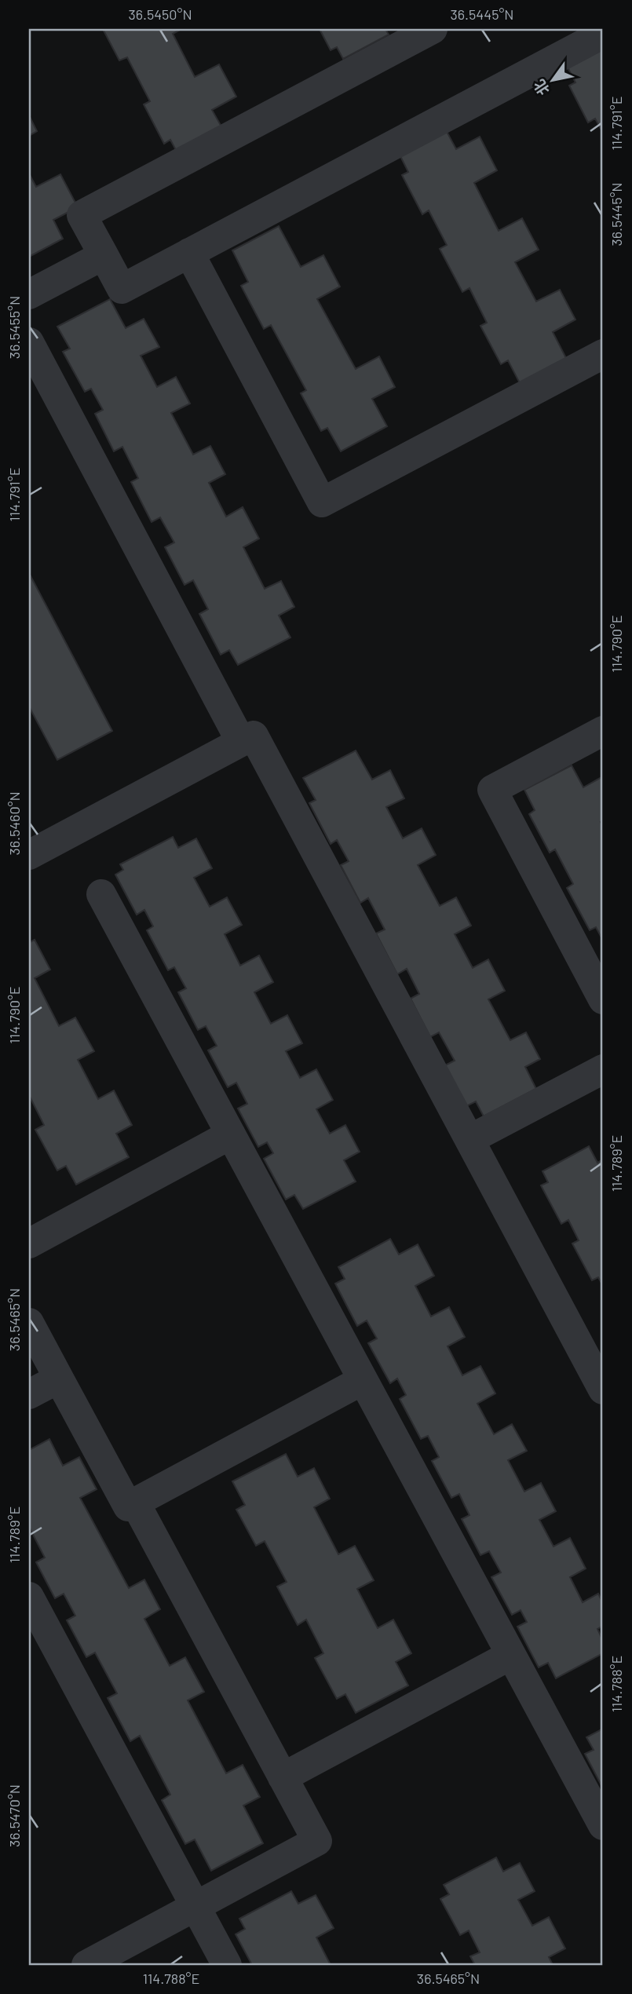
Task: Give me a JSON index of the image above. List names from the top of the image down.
{
  "north": "bottom left",
  "coordinates": [
    "36.5450°N",
    "36.5445°N",
    "114.791°E",
    "36.5455°N",
    "114.790°E",
    "36.5460°N",
    "114.789°E",
    "36.5465°N",
    "114.788°E",
    "36.5470°N"
  ]
}
